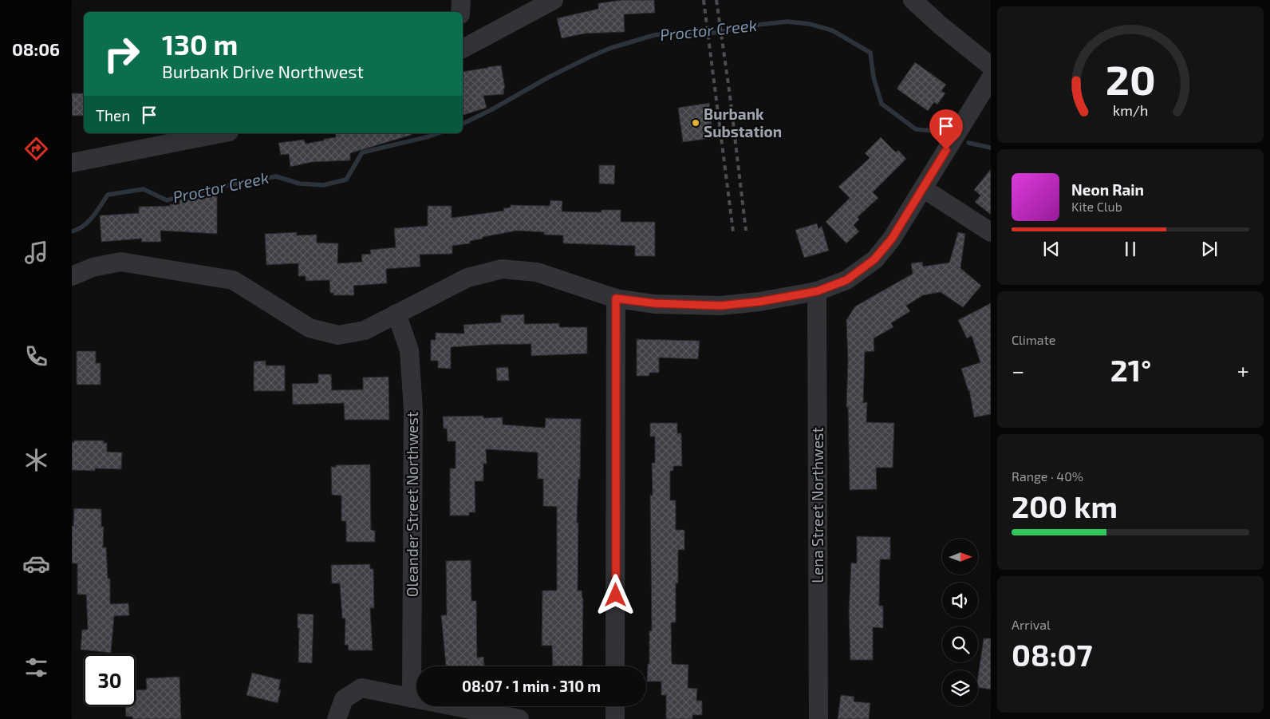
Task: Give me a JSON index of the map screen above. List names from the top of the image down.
{
  "streets": {
    "street": ["Oleander Street Northwest", "Lena Street Northwest"]
  },
  "water": ["Proctor Creek"],
  "places": ["Burbank Substation"],
  "north": "right",
  "page": {
    "tabs": "08:06",
    "turn": ["130 m", "Burbank Drive Northwest"],
    "then": "Then",
    "song": ["Neon Rain", "Kite Club"],
    "tile": [
      "Climate",
      ["Range · 40%", "200 km"],
      ["Arrival", "08:07"]
    ],
    "heat": ["−", "21°", "+"],
    "limit": "30",
    "trip": "08:07 · 1 min · 310 m",
    "gauge": ["20", "km/h"]
  }
}
